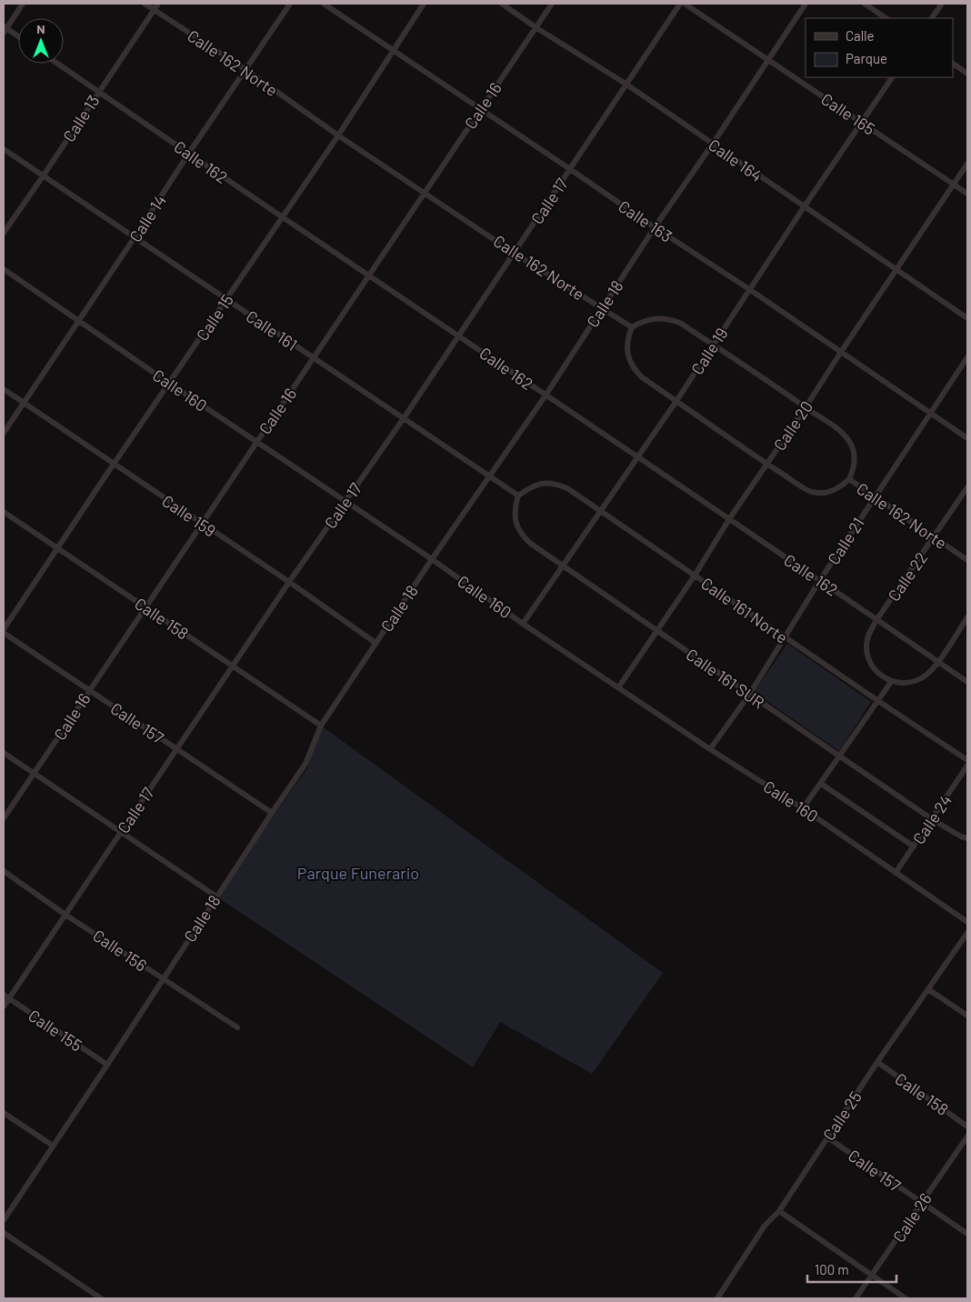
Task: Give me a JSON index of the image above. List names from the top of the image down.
{
  "streets": {
    "street": [
      "Calle 162 Norte",
      "Calle 16",
      "Calle 165",
      "Calle 13",
      "Calle 164",
      "Calle 162",
      "Calle 17",
      "Calle 14",
      "Calle 163",
      "Calle 18",
      "Calle 15",
      "Calle 161",
      "Calle 19",
      "Calle 160",
      "Calle 20",
      "Calle 159",
      "Calle 21",
      "Calle 22",
      "Calle 161 Norte",
      "Calle 158",
      "Calle 161 SUR",
      "Calle 157",
      "Calle 24",
      "Calle 156",
      "Calle 155",
      "Calle 25",
      "Calle 26"
    ]
  },
  "crossings": [
    ["Calle 162 Norte", "Calle 16"],
    ["Calle 162 Norte", "Calle 13"],
    ["Calle 162 Norte", "Calle 17"],
    ["Calle 162 Norte", "Calle 14"],
    ["Calle 162 Norte", "Calle 18"],
    ["Calle 162 Norte", "Calle 15"],
    ["Calle 162 Norte", "Calle 19"],
    ["Calle 162 Norte", "Calle 20"],
    ["Calle 162 Norte", "Calle 21"],
    ["Calle 162 Norte", "Calle 22"],
    ["Calle 16", "Calle 164"],
    ["Calle 16", "Calle 162"],
    ["Calle 16", "Calle 163"],
    ["Calle 16", "Calle 161"],
    ["Calle 16", "Calle 160"],
    ["Calle 16", "Calle 159"],
    ["Calle 16", "Calle 158"],
    ["Calle 16", "Calle 157"],
    ["Calle 165", "Calle 18"],
    ["Calle 165", "Calle 19"],
    ["Calle 165", "Calle 20"],
    ["Calle 13", "Calle 162"],
    ["Calle 13", "Calle 161"],
    ["Calle 164", "Calle 17"],
    ["Calle 164", "Calle 18"],
    ["Calle 164", "Calle 19"],
    ["Calle 164", "Calle 20"],
    ["Calle 162", "Calle 17"],
    ["Calle 162", "Calle 14"],
    ["Calle 162", "Calle 18"],
    ["Calle 162", "Calle 15"],
    ["Calle 162", "Calle 19"],
    ["Calle 162", "Calle 20"],
    ["Calle 162", "Calle 21"],
    ["Calle 162", "Calle 22"],
    ["Calle 17", "Calle 163"],
    ["Calle 17", "Calle 161"],
    ["Calle 17", "Calle 160"],
    ["Calle 17", "Calle 159"],
    ["Calle 17", "Calle 158"],
    ["Calle 17", "Calle 157"],
    ["Calle 17", "Calle 156"],
    ["Calle 17", "Calle 155"],
    ["Calle 14", "Calle 161"],
    ["Calle 14", "Calle 160"],
    ["Calle 14", "Calle 159"],
    ["Calle 163", "Calle 18"],
    ["Calle 163", "Calle 15"],
    ["Calle 163", "Calle 19"],
    ["Calle 163", "Calle 20"],
    ["Calle 163", "Calle 21"],
    ["Calle 18", "Calle 161"],
    ["Calle 18", "Calle 160"],
    ["Calle 18", "Calle 159"],
    ["Calle 18", "Calle 158"],
    ["Calle 18", "Calle 157"],
    ["Calle 18", "Calle 156"],
    ["Calle 18", "Calle 155"],
    ["Calle 15", "Calle 161"],
    ["Calle 15", "Calle 160"],
    ["Calle 15", "Calle 159"],
    ["Calle 15", "Calle 158"],
    ["Calle 15", "Calle 157"],
    ["Calle 161", "Calle 19"],
    ["Calle 161", "Calle 161 Norte"],
    ["Calle 161", "Calle 161 SUR"],
    ["Calle 19", "Calle 160"],
    ["Calle 19", "Calle 161 Norte"],
    ["Calle 19", "Calle 161 SUR"],
    ["Calle 160", "Calle 20"],
    ["Calle 160", "Calle 21"],
    ["Calle 160", "Calle 24"],
    ["Calle 20", "Calle 161 Norte"],
    ["Calle 20", "Calle 161 SUR"],
    ["Calle 21", "Calle 161 Norte"],
    ["Calle 21", "Calle 161 SUR"],
    ["Calle 161 Norte", "Calle 161 SUR"],
    ["Calle 158", "Calle 25"],
    ["Calle 161 SUR", "Calle 24"],
    ["Calle 157", "Calle 25"],
    ["Calle 157", "Calle 26"]
  ],
  "parks": ["Parque Funerario"],
  "legend": ["Calle", "Parque"],
  "scale_bar": "100 m",
  "north": "top"
}
